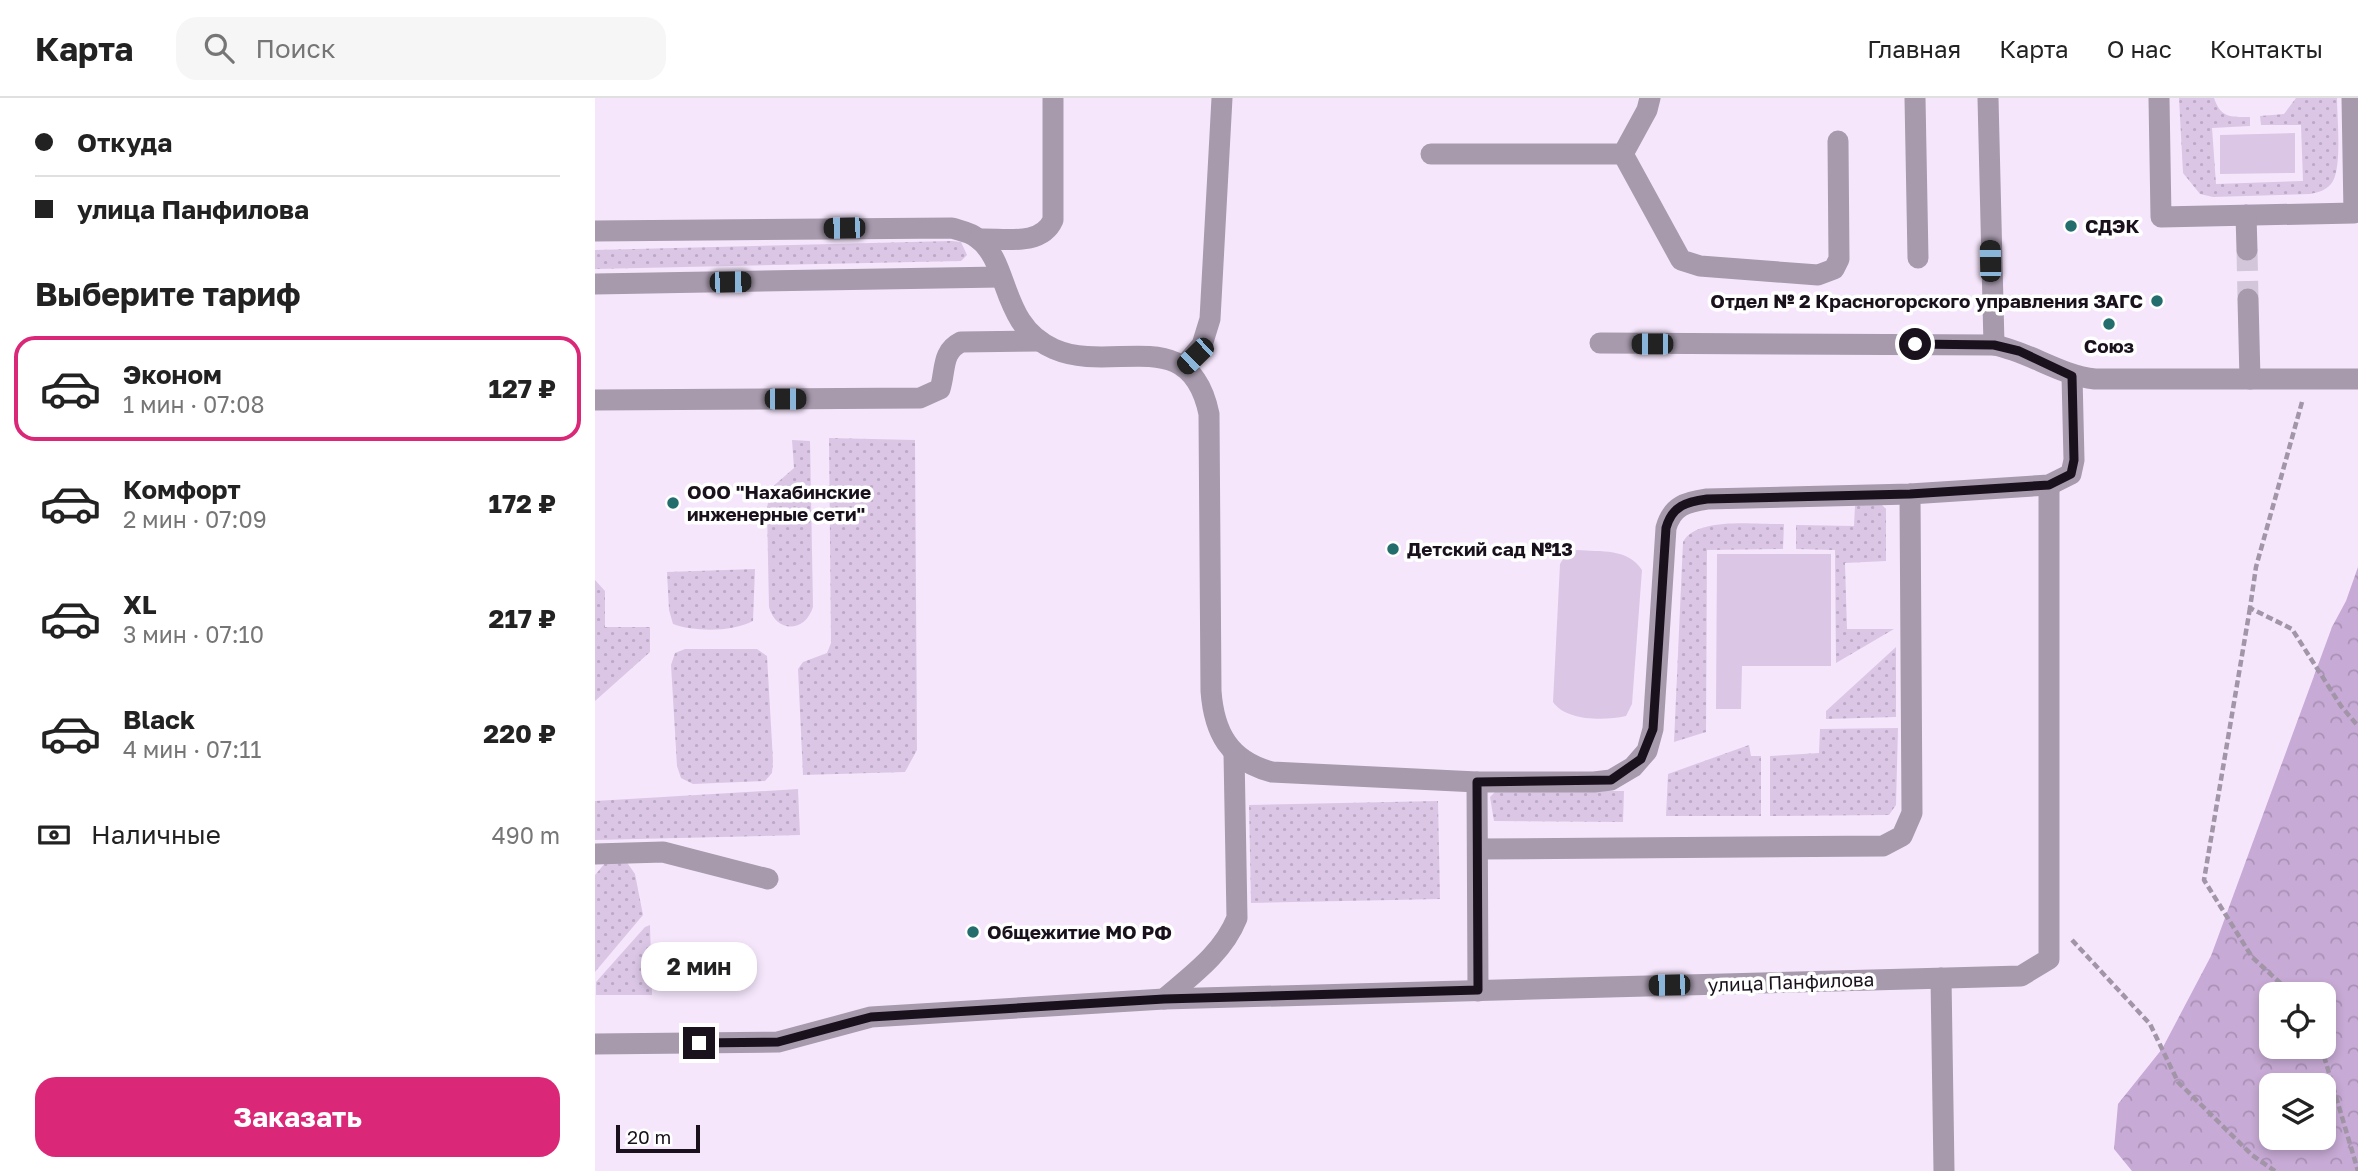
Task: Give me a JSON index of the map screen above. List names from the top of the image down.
{
  "streets": {
    "street": ["улица Панфилова"]
  },
  "places": [
    "СДЭК",
    "Отдел № 2 Красногорского управления ЗАГС",
    "Союз",
    "ООО \"Нахабинские инженерные сети\"",
    "Детский сад №13",
    "Общежитие МО РФ"
  ],
  "scale_bar": "20 m",
  "page": {
    "header": "Карта",
    "search": "Поиск",
    "nav": [
      "Главная",
      "Карта",
      "О нас",
      "Контакты"
    ],
    "banner": ["Откуда", "улица Панфилова"],
    "heading": "Выберите тариф",
    "list": [
      {
        "name": "Эконом",
        "note": "1 мин · 07:08",
        "value": "127 ₽"
      },
      {
        "name": "Комфорт",
        "note": "2 мин · 07:09",
        "value": "172 ₽"
      },
      {
        "name": "XL",
        "note": "3 мин · 07:10",
        "value": "217 ₽"
      },
      {
        "name": "Black",
        "note": "4 мин · 07:11",
        "value": "220 ₽"
      }
    ],
    "pay": ["Наличные", "490 m"],
    "bubble": "2 мин",
    "buttons": "Заказать",
    "scale": "20 m"
  }
}
